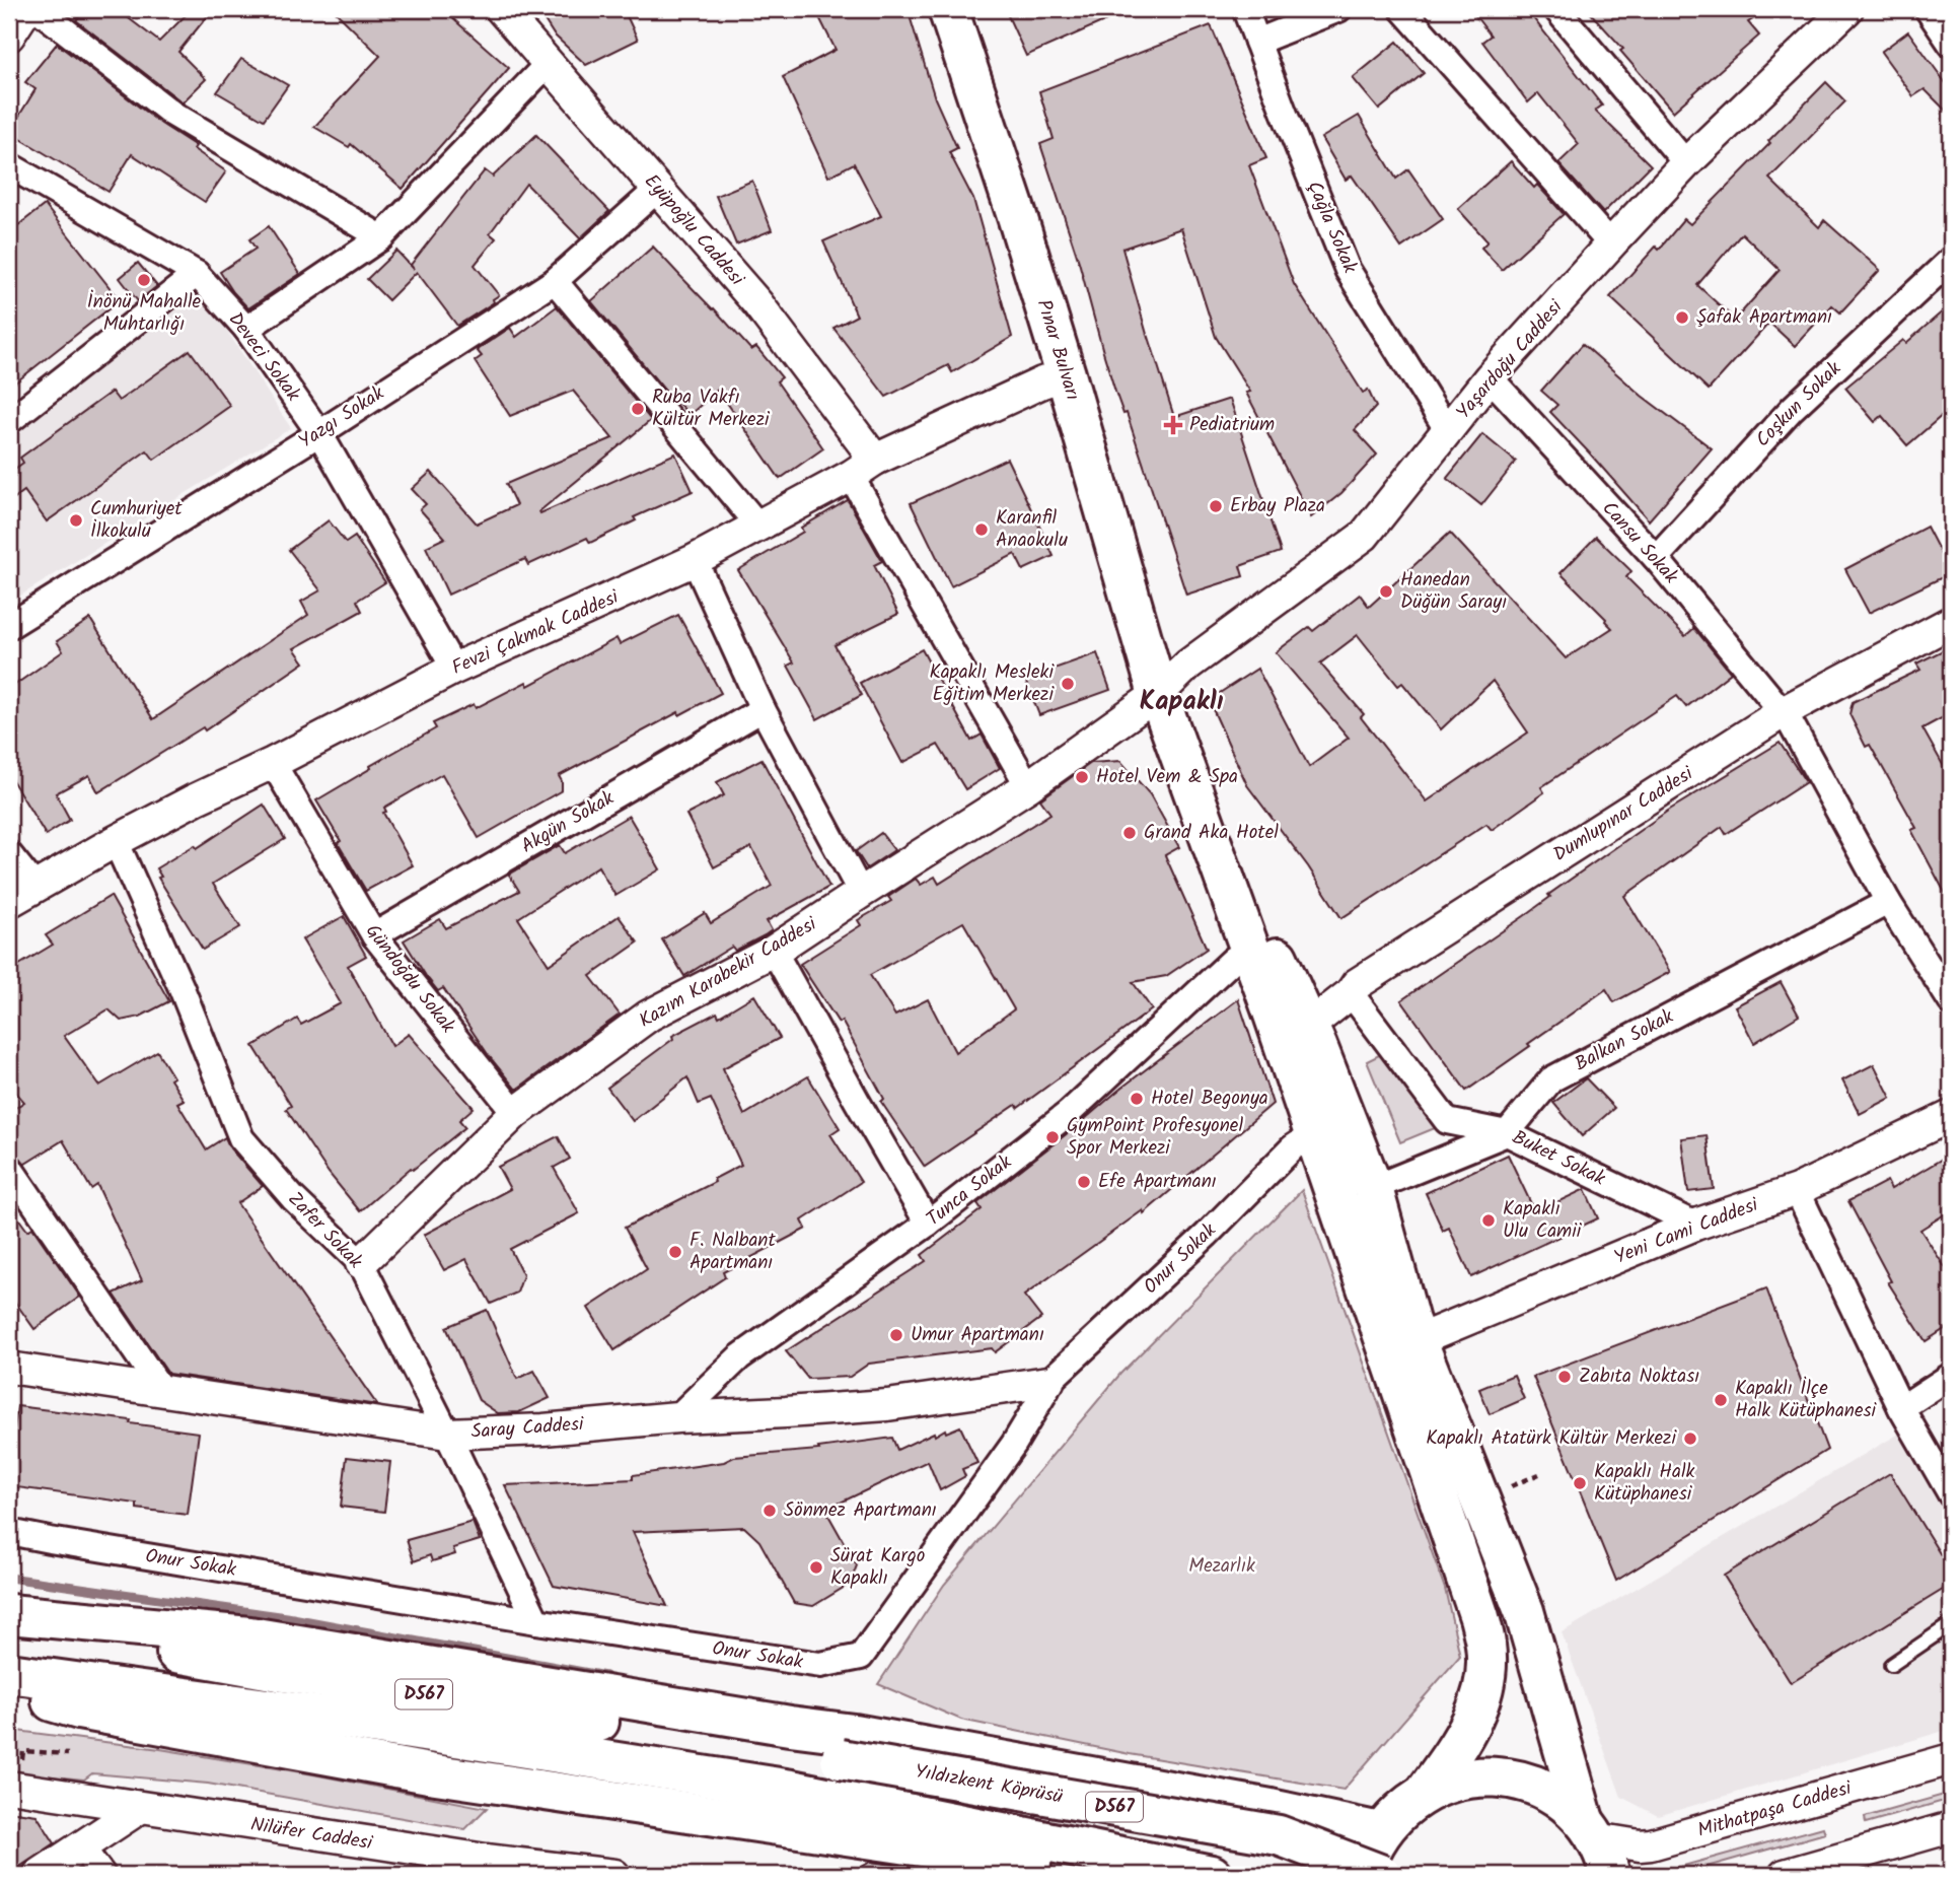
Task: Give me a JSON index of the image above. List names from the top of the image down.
{
  "streets": {
    "main road": ["Pınar Bulvarı", "D567", "Yıldızkent Köprüsü"],
    "street": [
      "Çağla Sokak",
      "Eyüpoğlu Caddesi",
      "Deveci Sokak",
      "Yaşardoğu Caddesi",
      "Coşkun Sokak",
      "Yazgı Sokak",
      "Cansu Sokak",
      "Fevzi Çakmak Caddesi",
      "Dumlupınar Caddesi",
      "Akgün Sokak",
      "Kazım Karabekir Caddesi",
      "Gündoğdu Sokak",
      "Balkan Sokak",
      "Buket Sokak",
      "Tunca Sokak",
      "Zafer Sokak",
      "Yeni Cami Caddesi",
      "Onur Sokak",
      "Saray Caddesi",
      "Mithatpaşa Caddesi",
      "Nilüfer Caddesi"
    ]
  },
  "crossings": [
    ["Çağla Sokak", "Yaşardoğu Caddesi"],
    ["Eyüpoğlu Caddesi", "Yazgı Sokak"],
    ["Eyüpoğlu Caddesi", "Fevzi Çakmak Caddesi"],
    ["Pınar Bulvarı", "Yaşardoğu Caddesi"],
    ["Pınar Bulvarı", "Fevzi Çakmak Caddesi"],
    ["Pınar Bulvarı", "Kazım Karabekir Caddesi"],
    ["Deveci Sokak", "Yazgı Sokak"],
    ["Deveci Sokak", "Fevzi Çakmak Caddesi"],
    ["Yaşardoğu Caddesi", "Cansu Sokak"],
    ["Yaşardoğu Caddesi", "Kazım Karabekir Caddesi"],
    ["Coşkun Sokak", "Cansu Sokak"],
    ["Cansu Sokak", "Dumlupınar Caddesi"],
    ["Cansu Sokak", "Balkan Sokak"],
    ["Fevzi Çakmak Caddesi", "Gündoğdu Sokak"],
    ["Fevzi Çakmak Caddesi", "Zafer Sokak"],
    ["Dumlupınar Caddesi", "Buket Sokak"],
    ["Akgün Sokak", "Gündoğdu Sokak"],
    ["Kazım Karabekir Caddesi", "Gündoğdu Sokak"],
    ["Kazım Karabekir Caddesi", "Zafer Sokak"],
    ["Balkan Sokak", "Buket Sokak"],
    ["Buket Sokak", "Yeni Cami Caddesi"],
    ["Tunca Sokak", "Saray Caddesi"],
    ["Zafer Sokak", "Onur Sokak"],
    ["Zafer Sokak", "Saray Caddesi"],
    ["Onur Sokak", "Saray Caddesi"]
  ],
  "districts": ["Kapaklı"],
  "parks": ["Mezarlık"],
  "places": {
    "other": [
      "İnönü Mahalle Muhtarlığı",
      "Şafak Apartmanı",
      "Ruba Vakfı Kültür Merkezi",
      "Erbay Plaza",
      "Cumhuriyet İlkokulu",
      "Karanfil Anaokulu",
      "Hanedan Düğün Sarayı",
      "Kapaklı Mesleki Eğitim Merkezi",
      "Hotel Vem & Spa",
      "Grand Aka Hotel",
      "Hotel Begonya",
      "GymPoint Profesyonel Spor Merkezi",
      "Efe Apartmanı",
      "Kapaklı Ulu Camii",
      "F. Nalbant Apartmanı",
      "Umur Apartmanı",
      "Zabıta Noktası",
      "Kapaklı İlçe Halk Kütüphanesi",
      "Kapaklı Atatürk Kültür Merkezi",
      "Kapaklı Halk Kütüphanesi",
      "Sönmez Apartmanı",
      "Sürat Kargo Kapaklı"
    ],
    "health": ["Pediatrium"]
  }
}
